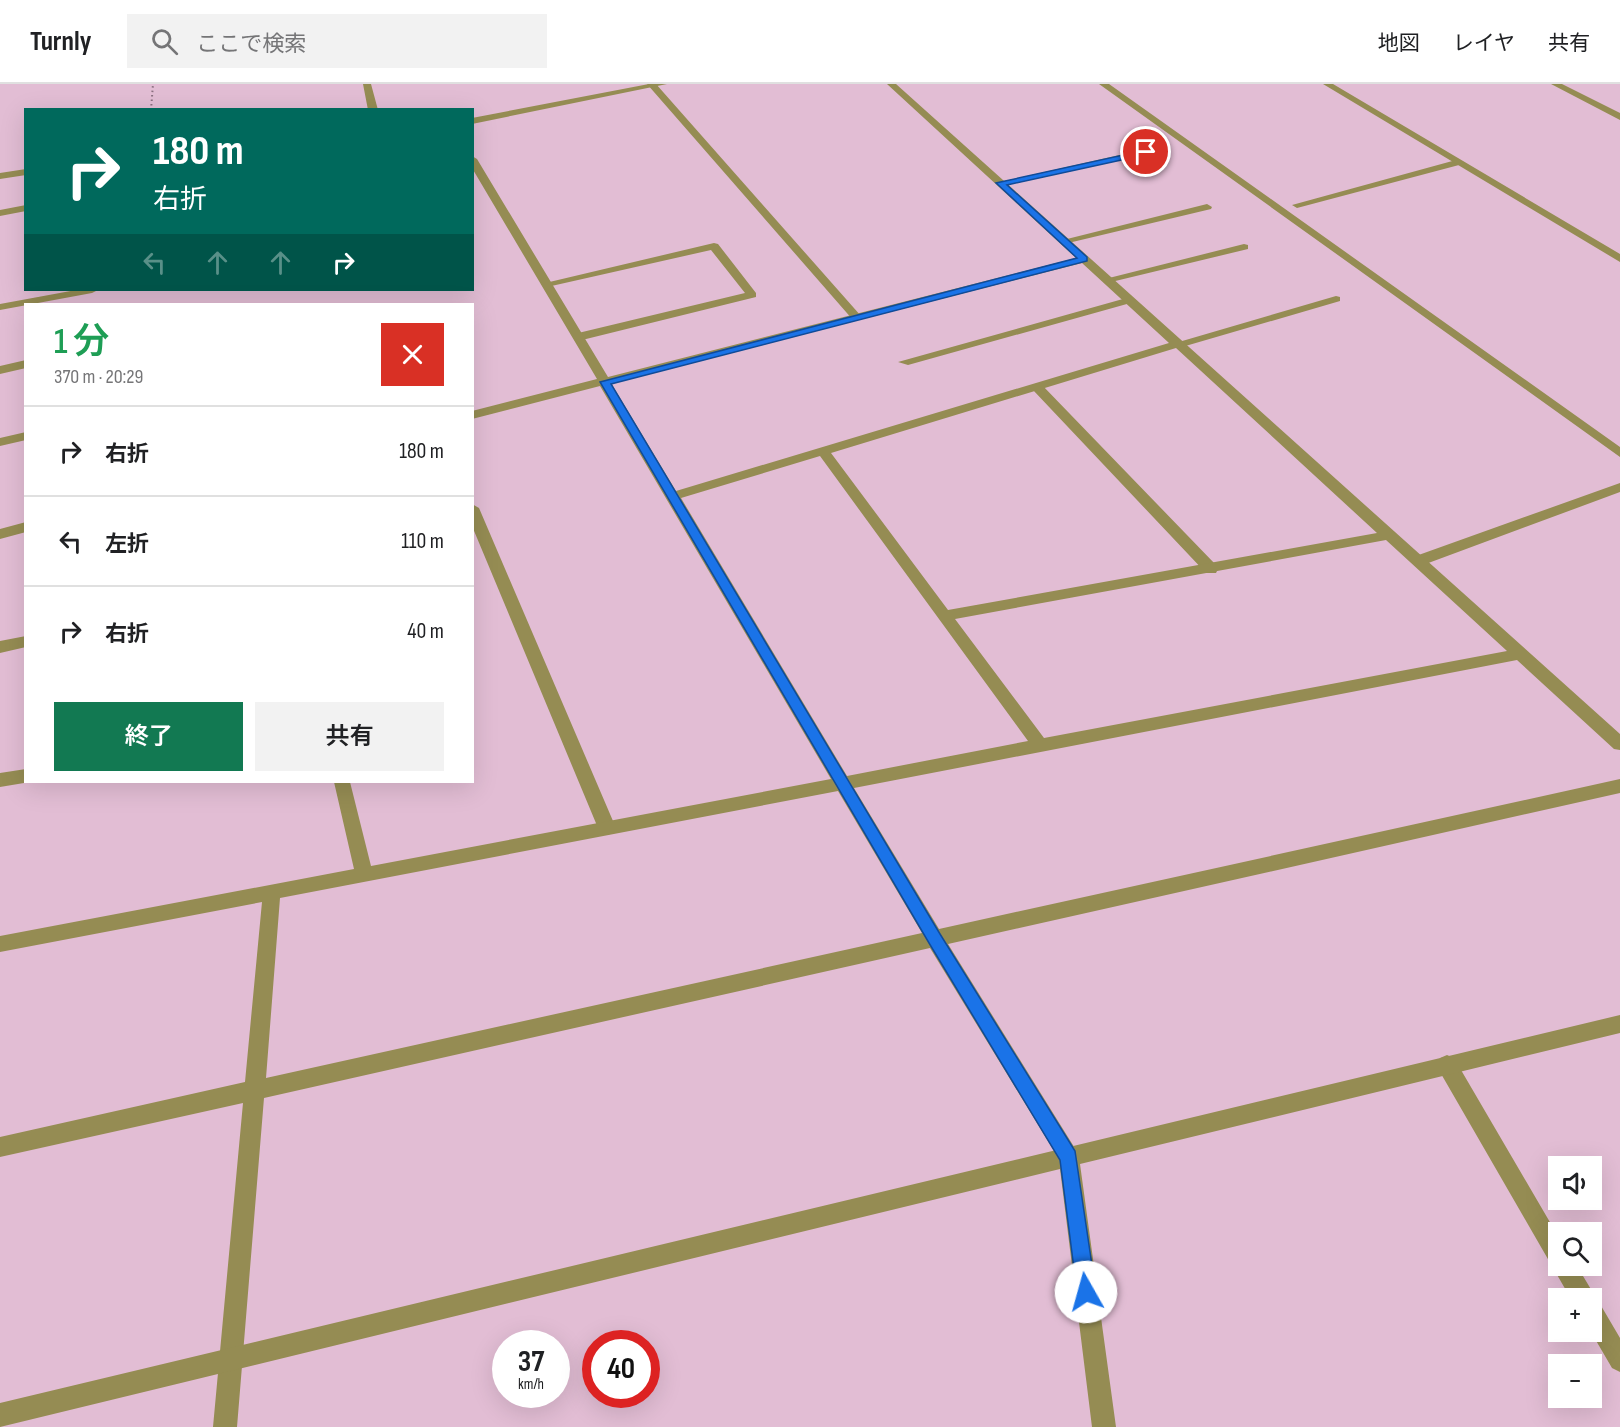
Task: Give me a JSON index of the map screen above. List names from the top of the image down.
{
  "page": {
    "header": "Turnly",
    "search": "ここで検索",
    "nav": ["地図", "レイヤ", "共有"],
    "turn": ["180 m", "右折"],
    "heading": ["1 分", "370 m · 20:29"],
    "list": [
      {
        "name": "右折",
        "value": "180 m"
      },
      {
        "name": "左折",
        "value": "110 m"
      },
      {
        "name": "右折",
        "value": "40 m"
      }
    ],
    "buttons": ["終了", "共有"],
    "map_buttons": ["+", "−"],
    "speed": "37 km/h",
    "limit": "40"
  }
}
